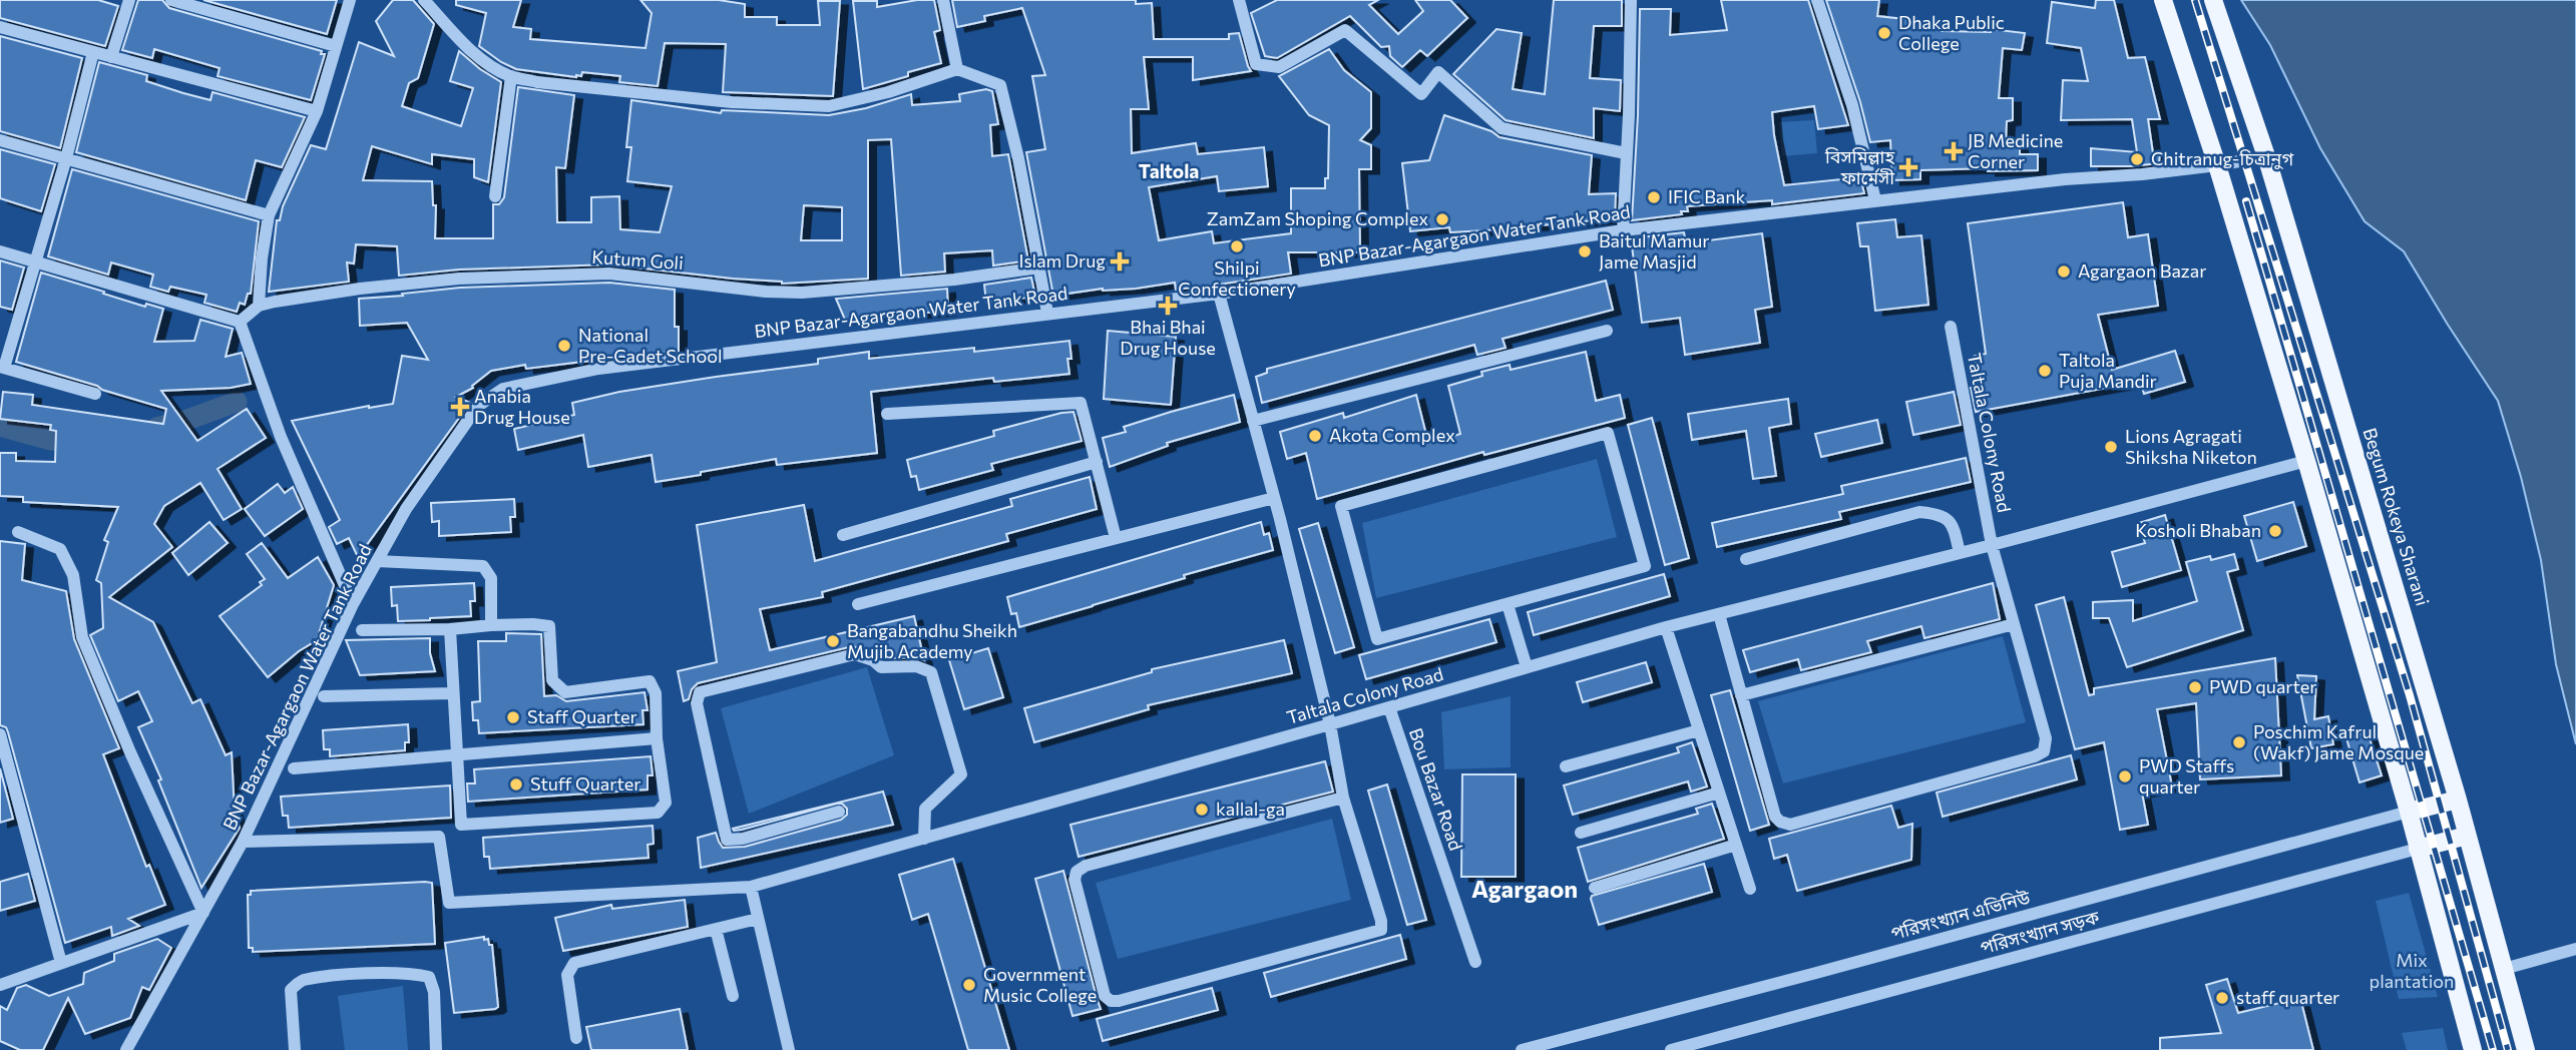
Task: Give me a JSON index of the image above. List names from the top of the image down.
{
  "streets": {
    "main road": ["Begum Rokeya Sharani"],
    "street": [
      "BNP Bazar-Agargaon Water Tank Road",
      "Kutum Goli",
      "Taltala Colony Road",
      "Bou Bazar Road",
      "পরিসংখ্যান এভিনিউ",
      "পরিসংখ্যান সড়ক"
    ]
  },
  "crossings": [
    ["BNP Bazar-Agargaon Water Tank Road", "Taltala Colony Road"],
    ["BNP Bazar-Agargaon Water Tank Road", "Begum Rokeya Sharani"],
    ["Taltala Colony Road", "Bou Bazar Road"]
  ],
  "districts": ["Taltola", "Agargaon"],
  "parks": ["Mix plantation"],
  "places": {
    "other": [
      "Dhaka Public College",
      "Chitranug-চিত্রানুগ",
      "IFIC Bank",
      "ZamZam Shoping Complex",
      "Shilpi Confectionery",
      "Baitul Mamur Jame Masjid",
      "Agargaon Bazar",
      "National Pre-Cadet School",
      "Taltola Puja Mandir",
      "Akota Complex",
      "Lions Agragati Shiksha Niketon",
      "Kosholi Bhaban",
      "Bangabandhu Sheikh Mujib Academy",
      "PWD quarter",
      "Staff Quarter",
      "Poschim Kafrul (Wakf) Jame Mosque",
      "PWD Staffs quarter",
      "Stuff Quarter",
      "kallal-ga",
      "Government Music College",
      "staff quarter"
    ],
    "health": [
      "JB Medicine Corner",
      "বিসমিল্লাহ ফার্মেসী",
      "Islam Drug",
      "Bhai Bhai Drug House",
      "Anabia Drug House"
    ]
  }
}
